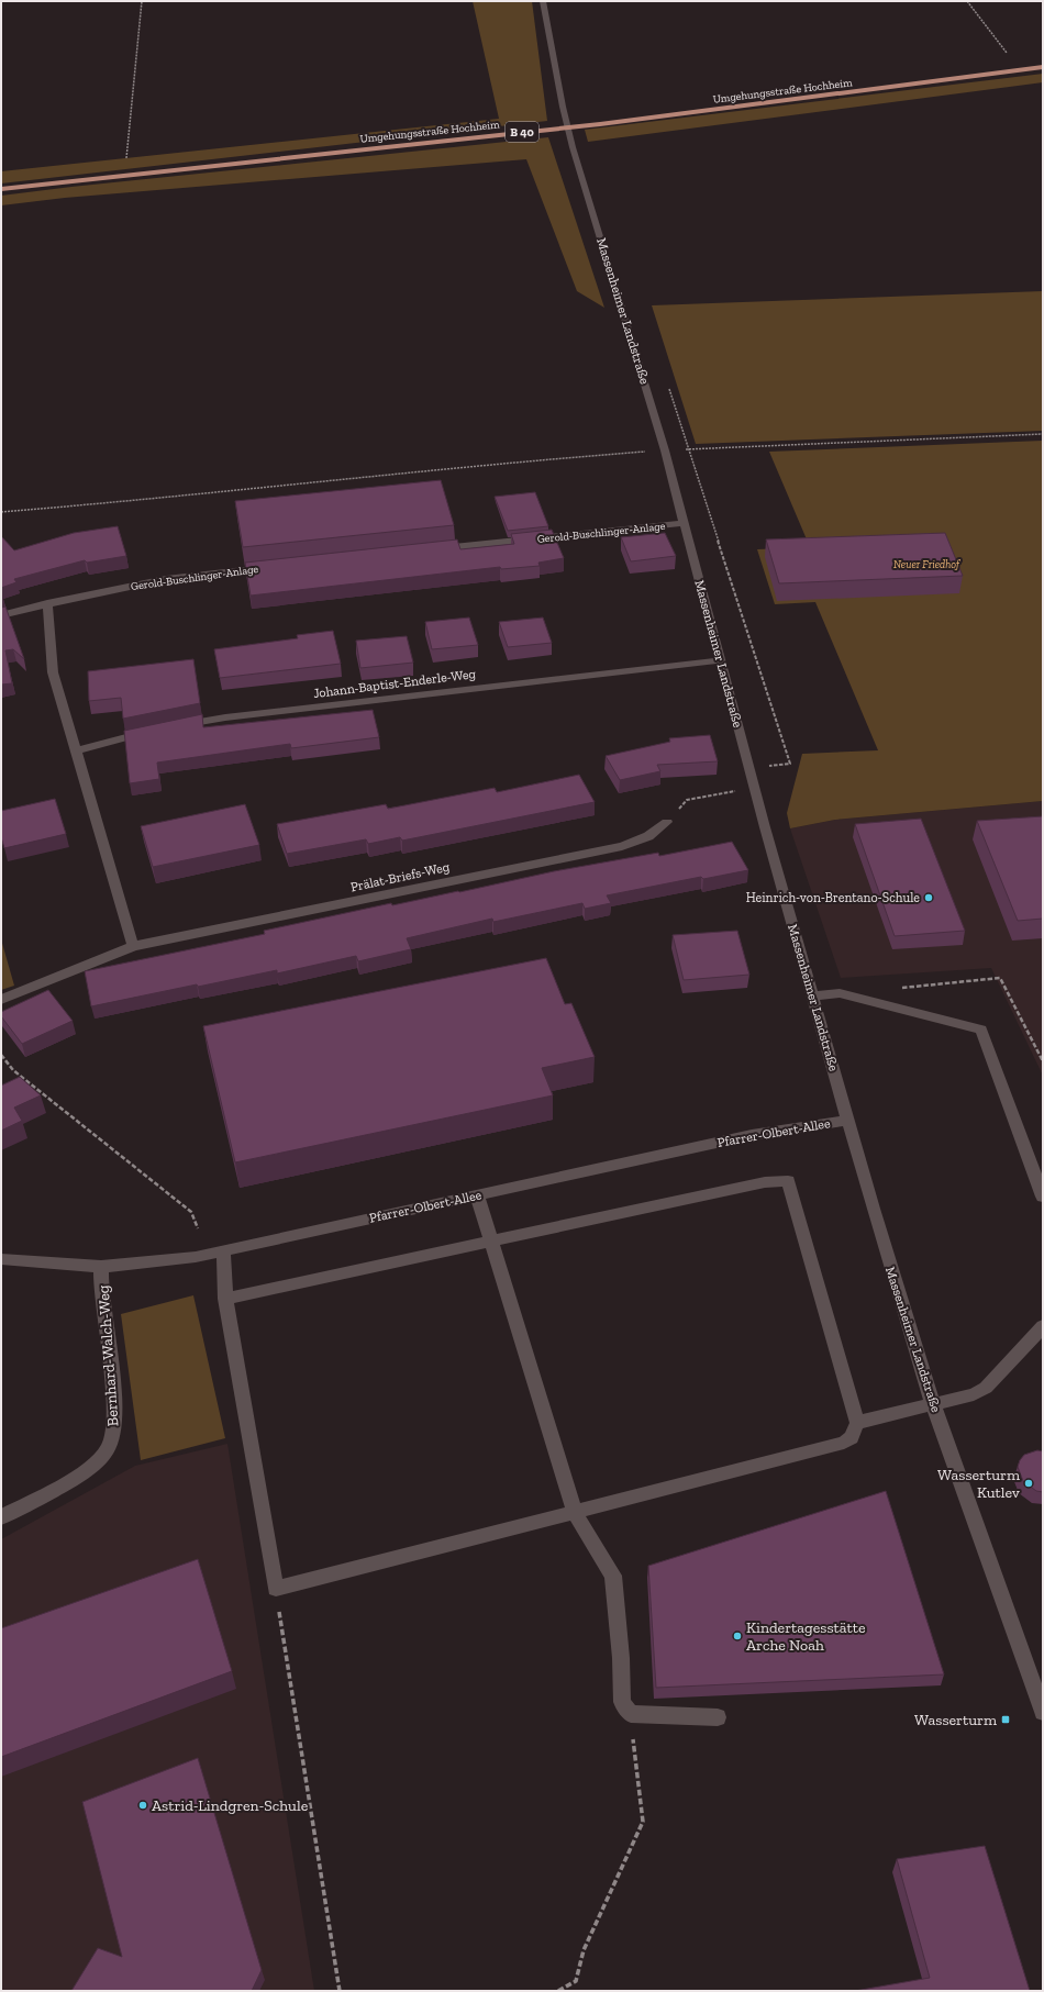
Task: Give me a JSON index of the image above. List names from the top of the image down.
{
  "streets": {
    "main road": ["Umgehungsstraße Hochheim", "B 40"],
    "street": [
      "Massenheimer Landstraße",
      "Gerold-Buschlinger-Anlage",
      "Johann-Baptist-Enderle-Weg",
      "Prälat-Briefs-Weg",
      "Pfarrer-Olbert-Allee",
      "Bernhard-Walch-Weg"
    ]
  },
  "crossings": [
    ["Massenheimer Landstraße", "Gerold-Buschlinger-Anlage"],
    ["Massenheimer Landstraße", "Johann-Baptist-Enderle-Weg"],
    ["Massenheimer Landstraße", "Pfarrer-Olbert-Allee"],
    ["Pfarrer-Olbert-Allee", "Bernhard-Walch-Weg"]
  ],
  "parks": ["Neuer Friedhof"],
  "places": {
    "other": [
      "Heinrich-von-Brentano-Schule",
      "Wasserturm Kutlev",
      "Kindertagesstätte Arche Noah",
      "Astrid-Lindgren-Schule"
    ],
    "transit": ["Wasserturm"]
  }
}
